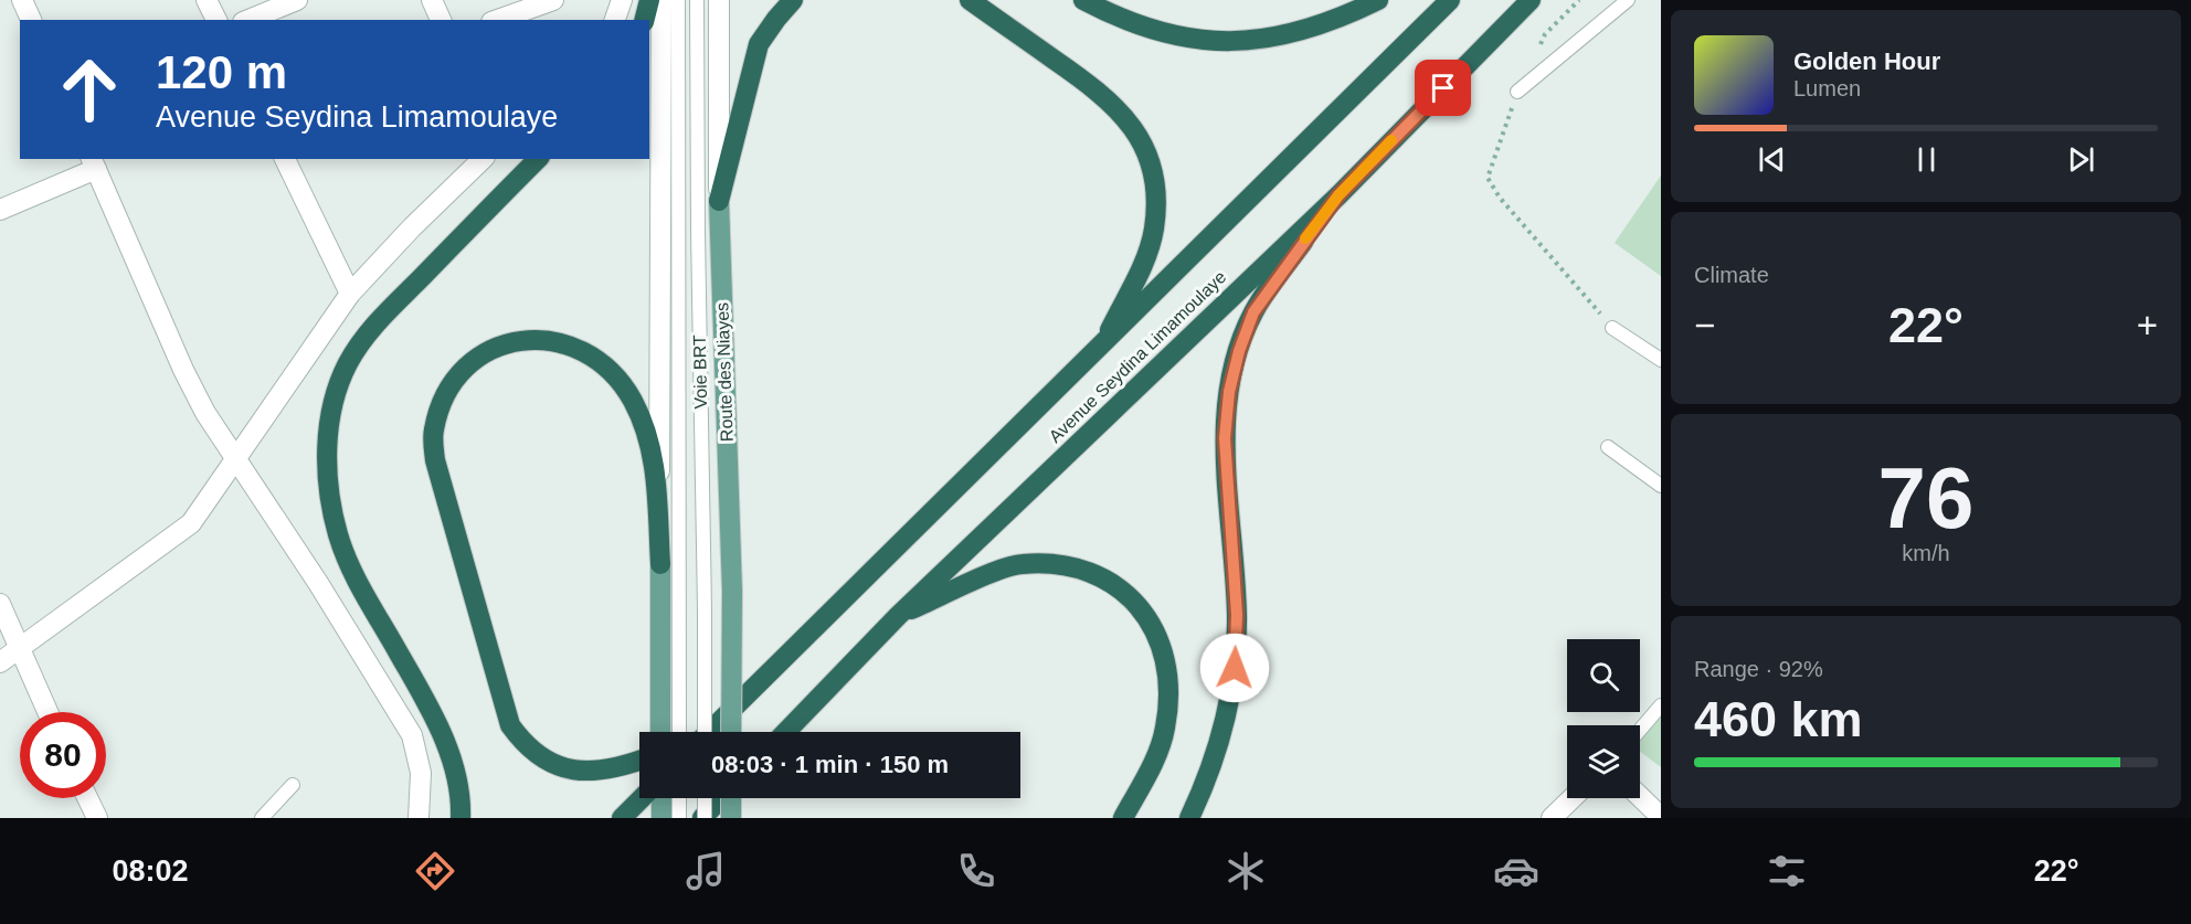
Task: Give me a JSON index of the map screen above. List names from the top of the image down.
{
  "streets": {
    "highway": ["Avenue Seydina Limamoulaye"],
    "main road": ["Route des Niayes"],
    "lane": ["Voie BRT"]
  },
  "page": {
    "turn": ["120 m", "Avenue Seydina Limamoulaye"],
    "song": ["Golden Hour", "Lumen"],
    "tile": [
      "Climate",
      ["76", "km/h"],
      ["Range · 92%", "460 km"]
    ],
    "heat": ["−", "22°", "+"],
    "limit": "80",
    "trip": "08:03 · 1 min · 150 m",
    "tabs": ["08:02", "22°"]
  }
}
